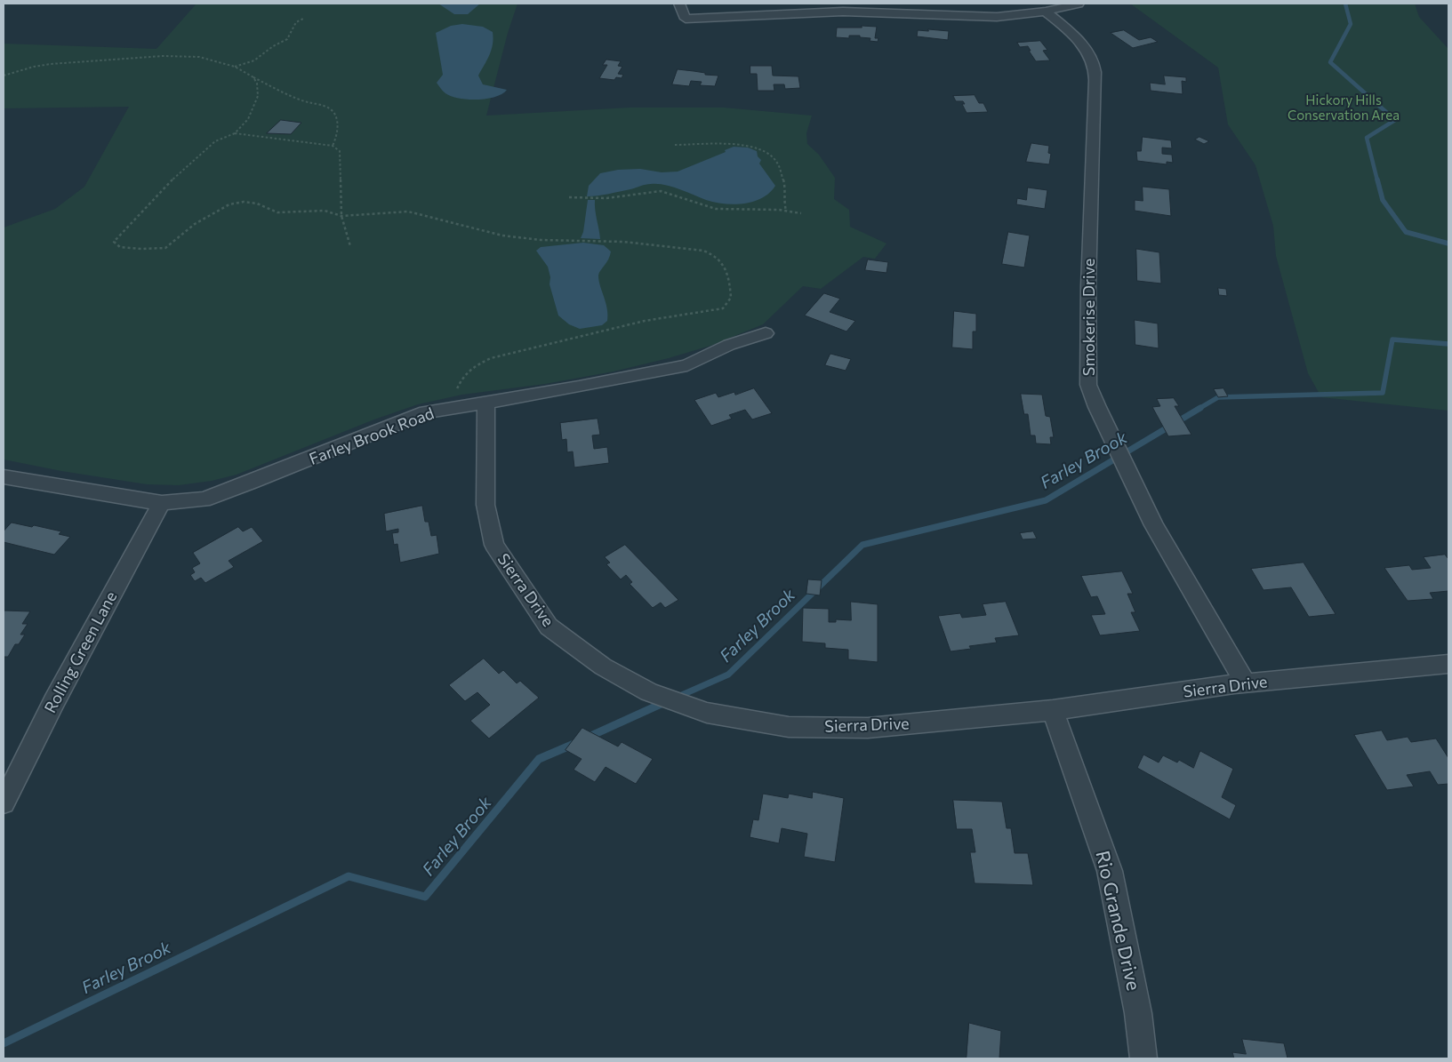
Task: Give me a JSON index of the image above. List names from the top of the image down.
{
  "streets": {
    "street": [
      "Smokerise Drive",
      "Farley Brook Road",
      "Sierra Drive",
      "Rolling Green Lane",
      "Rio Grande Drive"
    ]
  },
  "crossings": [
    ["Smokerise Drive", "Sierra Drive"],
    ["Farley Brook Road", "Sierra Drive"],
    ["Farley Brook Road", "Rolling Green Lane"],
    ["Sierra Drive", "Rio Grande Drive"]
  ],
  "water": ["Farley Brook"],
  "parks": ["Hickory Hills Conservation Area"]
}
